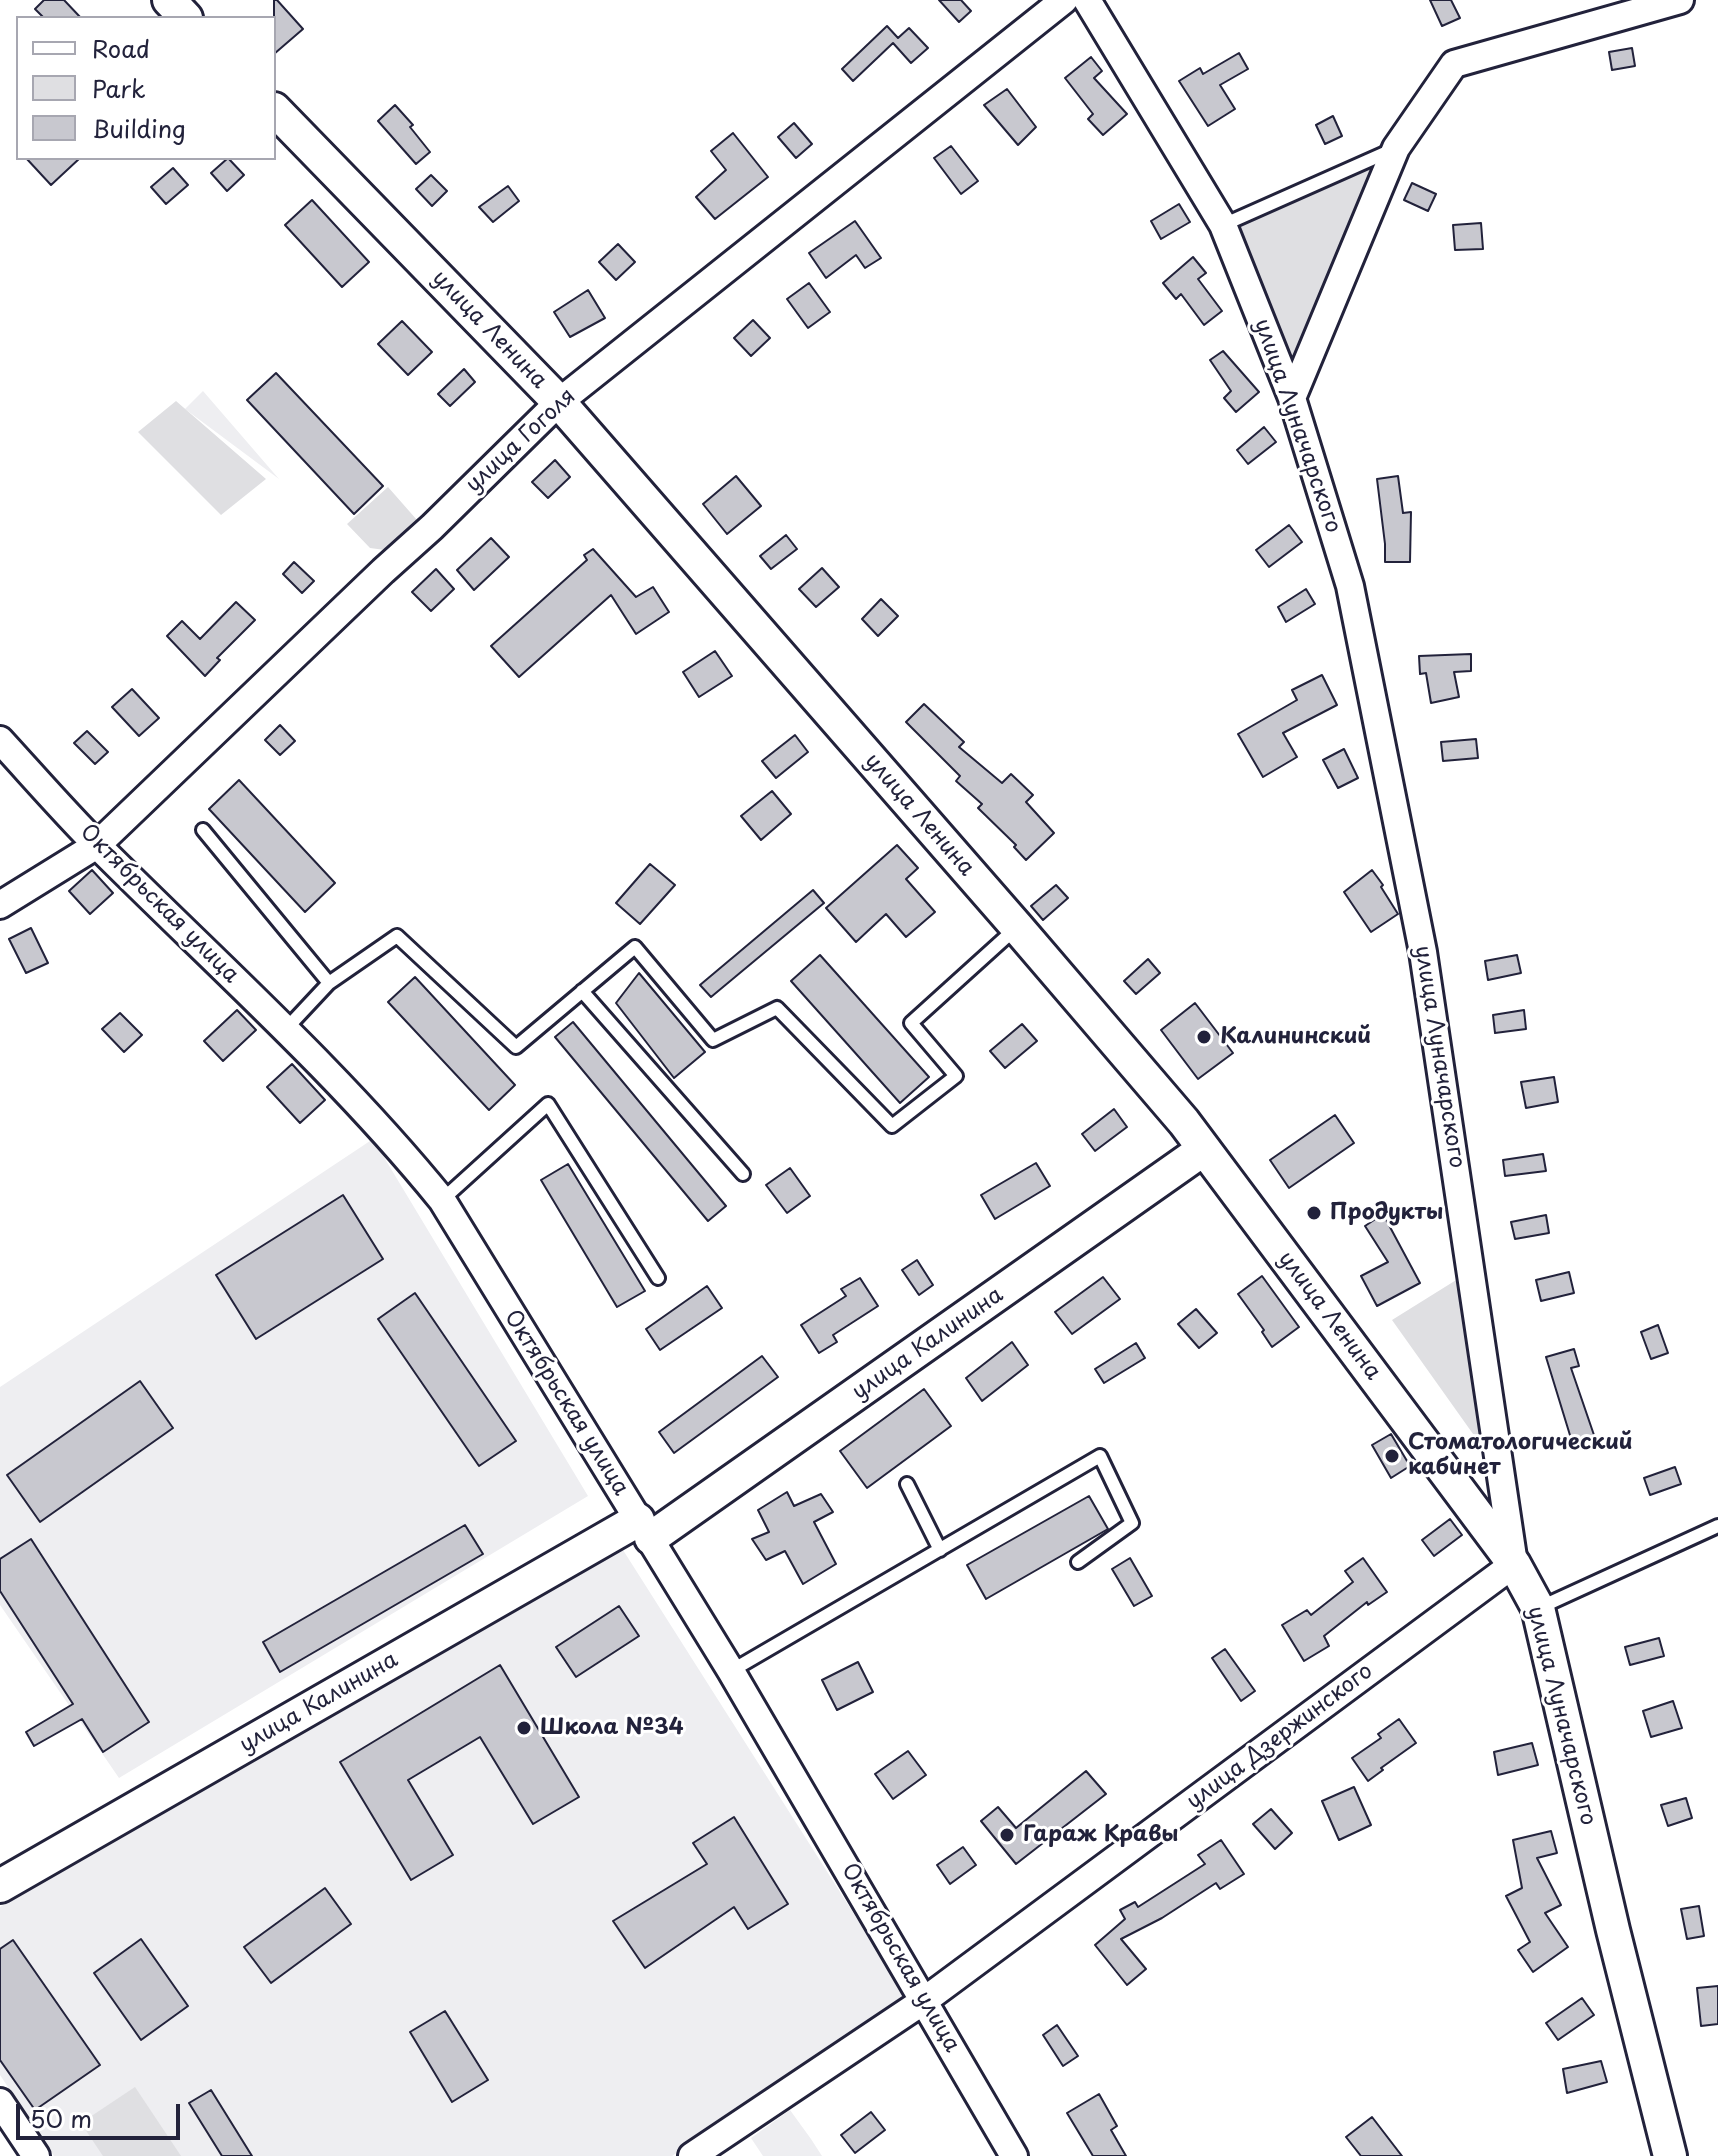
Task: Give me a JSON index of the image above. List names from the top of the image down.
{
  "streets": {
    "street": [
      "улица Ленина",
      "улица Луначарского",
      "улица Гоголя",
      "Октябрьская улица",
      "улица Калинина",
      "улица Дзержинского"
    ]
  },
  "crossings": [
    ["улица Ленина", "улица Луначарского"],
    ["улица Ленина", "улица Гоголя"],
    ["улица Ленина", "улица Калинина"],
    ["улица Ленина", "улица Дзержинского"],
    ["улица Луначарского", "улица Дзержинского"],
    ["улица Гоголя", "Октябрьская улица"],
    ["Октябрьская улица", "улица Калинина"],
    ["Октябрьская улица", "улица Дзержинского"]
  ],
  "places": [
    "Калининский",
    "Продукты",
    "Стоматологический кабинет",
    "Школа №34",
    "Гараж Кравы"
  ],
  "legend": ["Road", "Park", "Building"],
  "scale_bar": "50 m"
}
